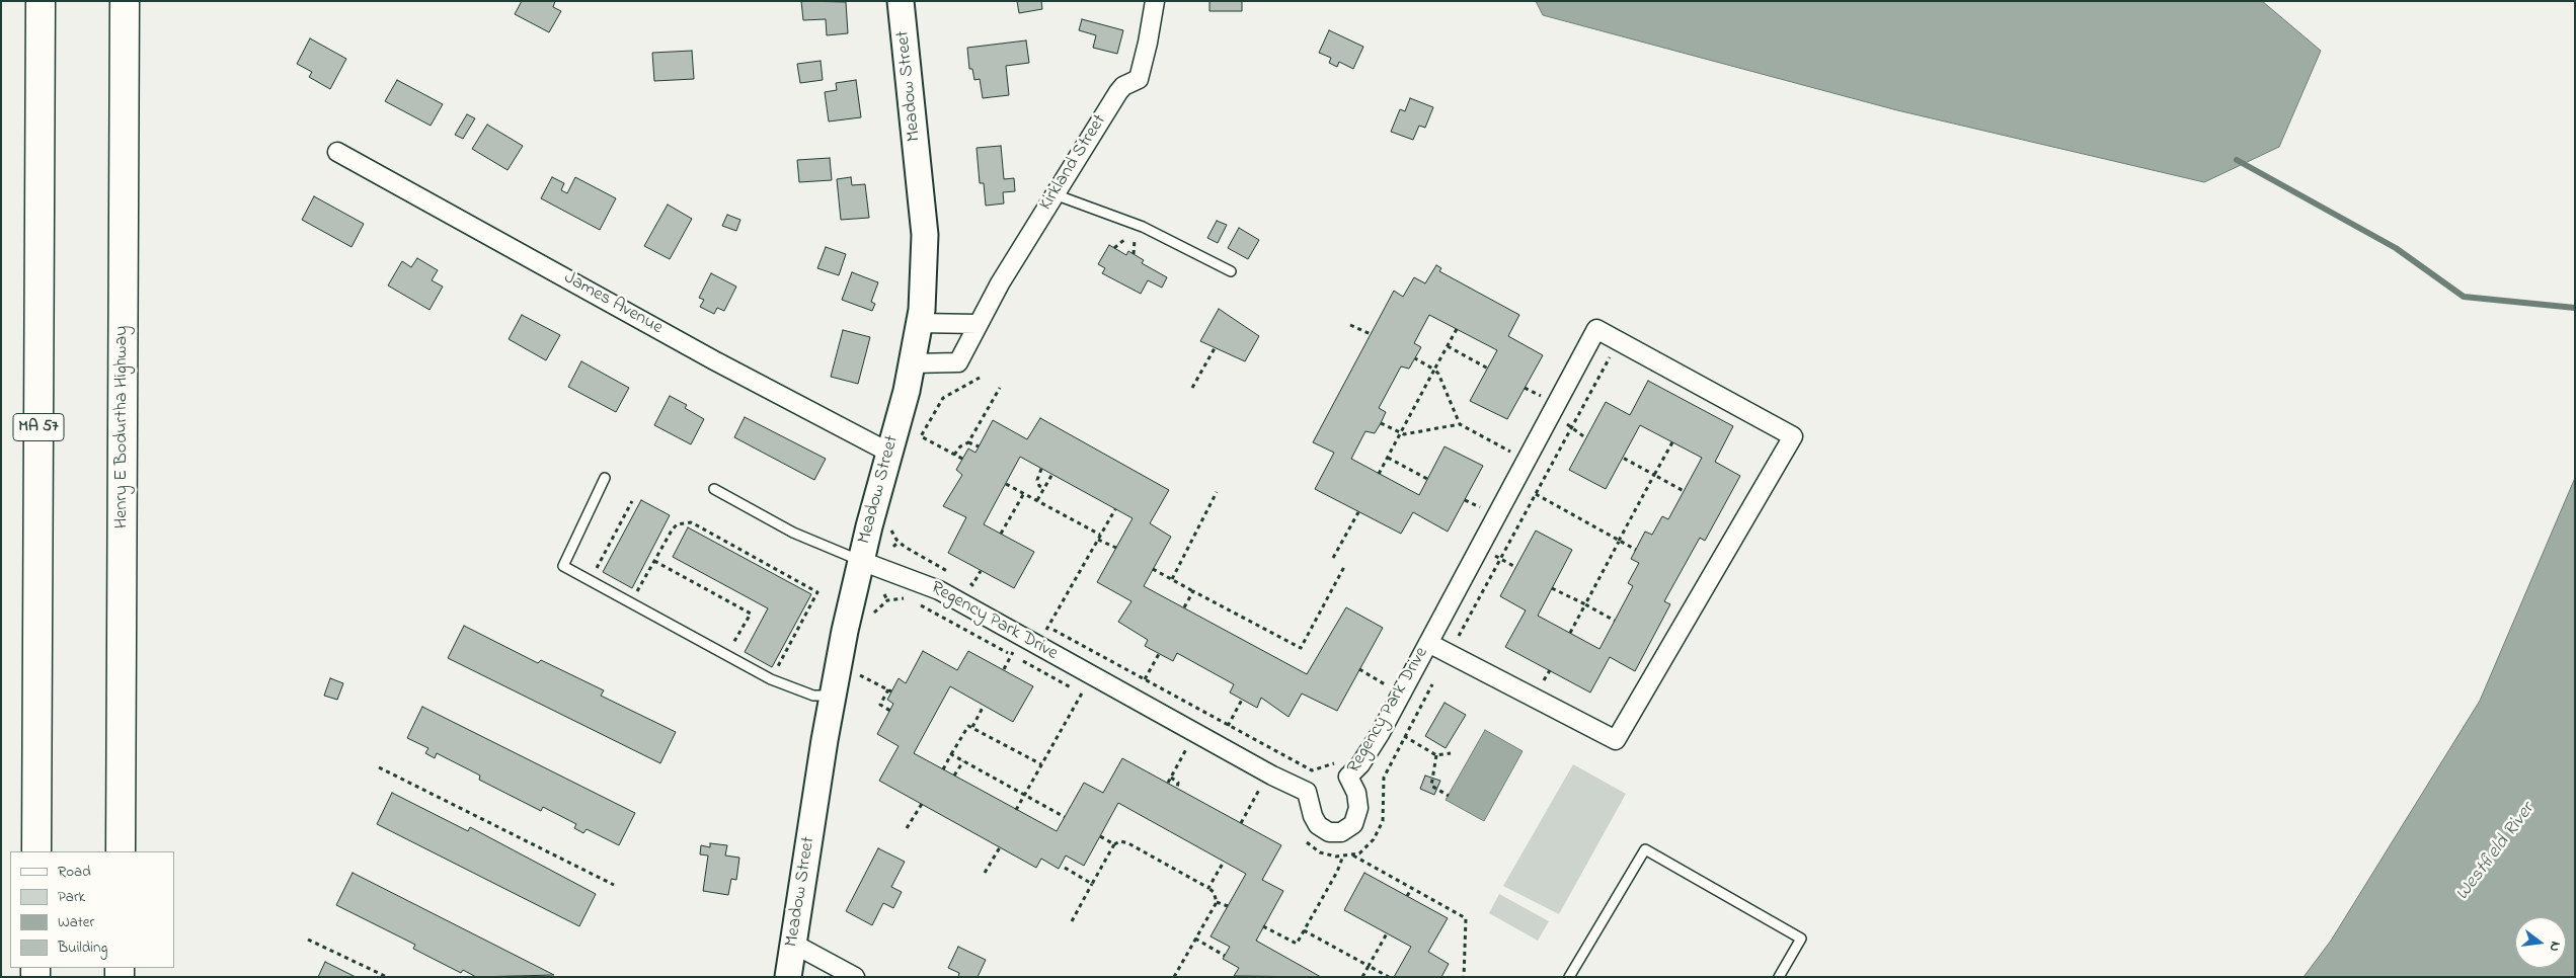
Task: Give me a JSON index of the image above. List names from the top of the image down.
{
  "streets": {
    "highway": ["MA 57", "Henry E Bodurtha Highway"],
    "street": [
      "Meadow Street",
      "Kirkland Street",
      "James Avenue",
      "Regency Park Drive"
    ]
  },
  "crossings": [
    ["Meadow Street", "Kirkland Street"],
    ["Meadow Street", "James Avenue"],
    ["Meadow Street", "Regency Park Drive"]
  ],
  "water": ["Westfield River"],
  "legend": [
    "Road",
    "Park",
    "Water",
    "Building"
  ],
  "north": "right"
}
